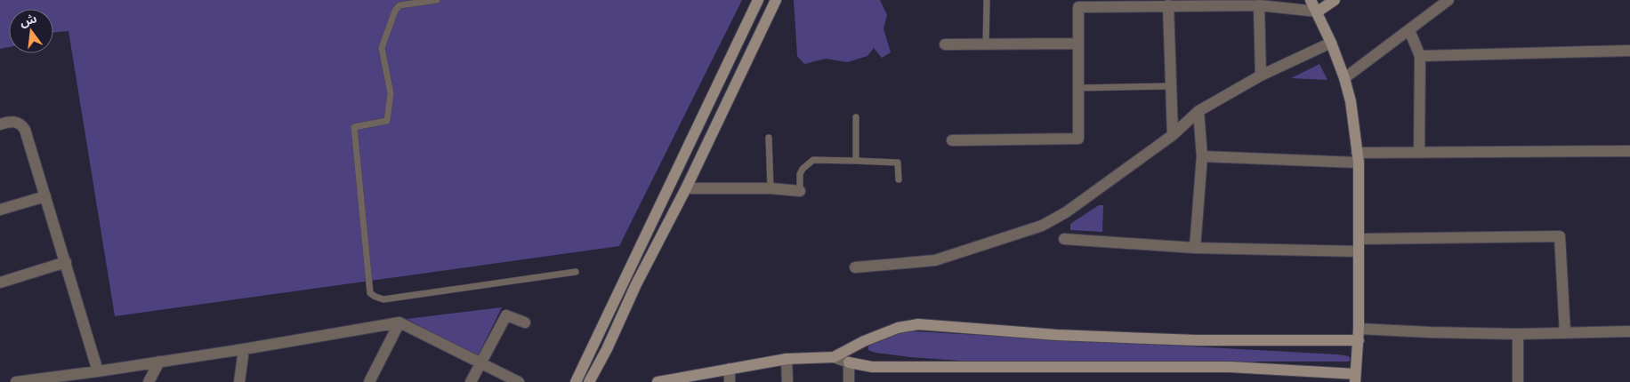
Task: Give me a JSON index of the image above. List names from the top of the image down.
{
  "north": "top"
}
